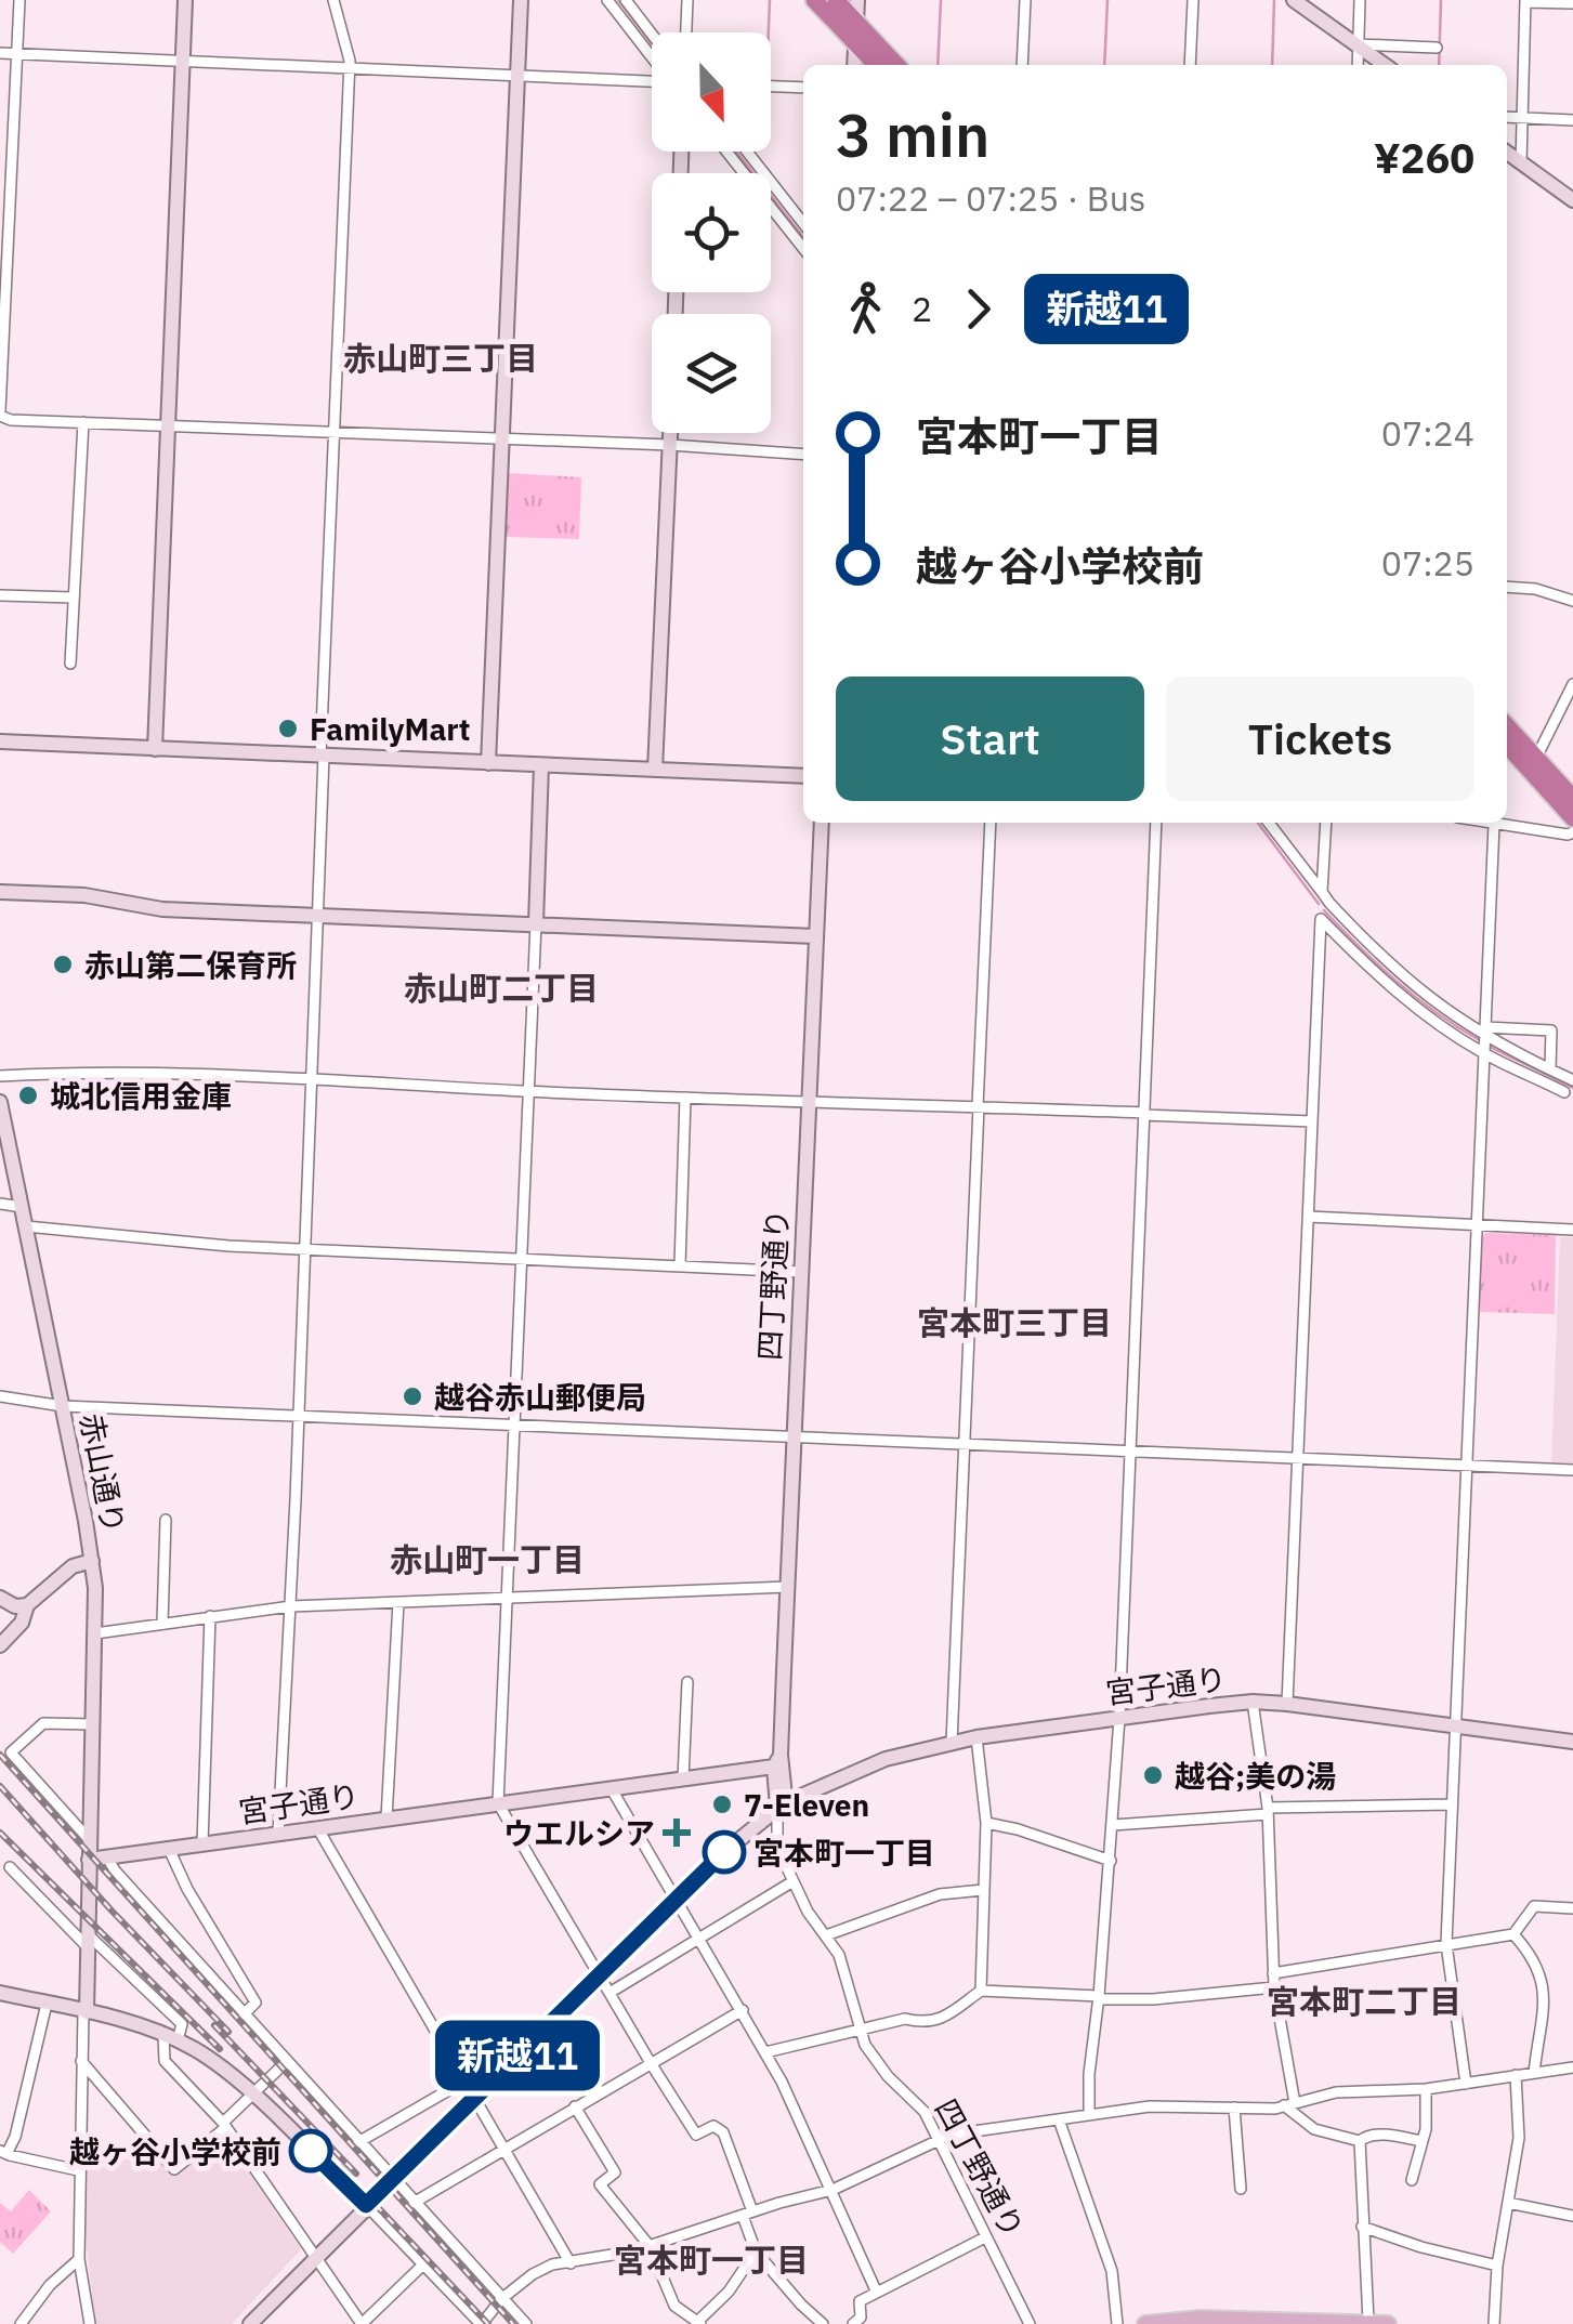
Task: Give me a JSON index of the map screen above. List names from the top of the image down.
{
  "streets": {
    "street": ["四丁野通り", "赤山通り", "宮子通り"]
  },
  "crossings": [
    ["四丁野通り", "宮子通り"],
    ["赤山通り", "宮子通り"]
  ],
  "districts": [
    "赤山町三丁目",
    "赤山町二丁目",
    "宮本町三丁目",
    "赤山町一丁目",
    "宮本町二丁目",
    "宮本町一丁目"
  ],
  "places": {
    "other": [
      "FamilyMart",
      "赤山第二保育所",
      "城北信用金庫",
      "越谷赤山郵便局",
      "越谷;美の湯",
      "7-Eleven",
      "宮本町一丁目",
      "越ヶ谷小学校前"
    ],
    "health": ["ウエルシア"]
  },
  "lines": ["bus line 新越11"],
  "north": "bottom",
  "page": {
    "on_map": "新越11",
    "heading": ["3 min", "07:22 – 07:25 · Bus", "¥260"],
    "legs": ["2", "新越11"],
    "list": [
      {
        "name": "宮本町一丁目",
        "value": "07:24"
      },
      {
        "name": "越ヶ谷小学校前",
        "value": "07:25"
      }
    ],
    "buttons": ["Start", "Tickets"]
  }
}
